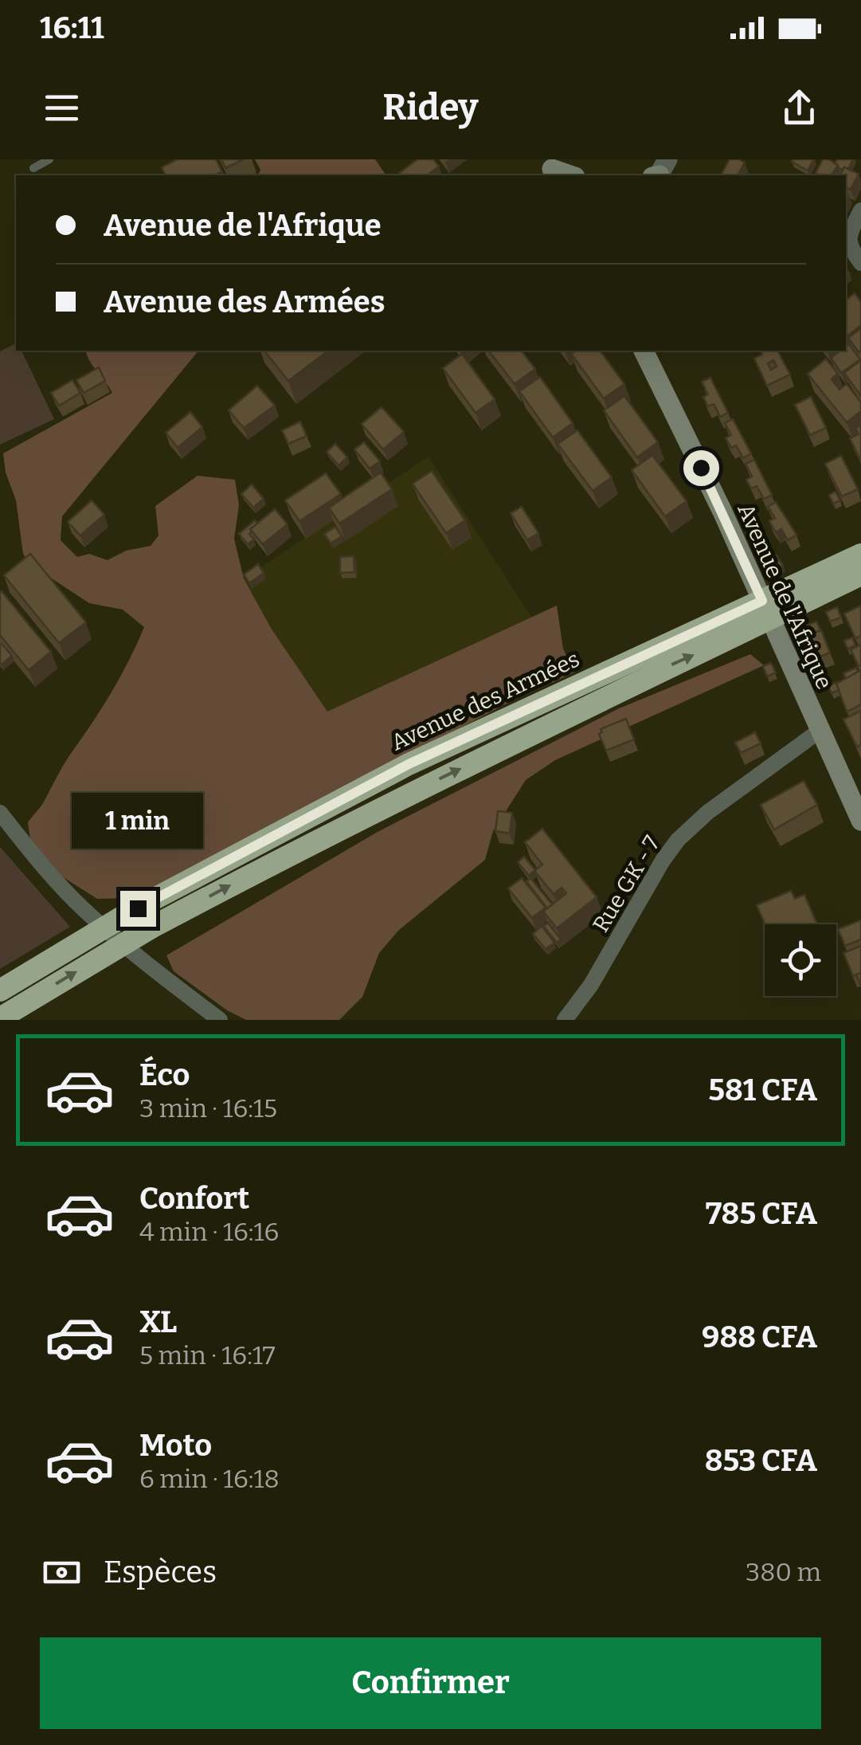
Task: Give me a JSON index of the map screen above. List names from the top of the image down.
{
  "streets": {
    "highway": ["Avenue des Armées"],
    "main road": ["Avenue de l'Afrique"],
    "street": ["Rue GK - 7"]
  },
  "crossings": [
    ["Avenue de l'Afrique", "Avenue des Armées"],
    ["Avenue de l'Afrique", "Rue GK - 7"]
  ],
  "page": {
    "status": "16:11",
    "header": "Ridey",
    "banner": ["Avenue de l'Afrique", "Avenue des Armées"],
    "bubble": "1 min",
    "list": [
      {
        "name": "Éco",
        "note": "3 min · 16:15",
        "value": "581 CFA"
      },
      {
        "name": "Confort",
        "note": "4 min · 16:16",
        "value": "785 CFA"
      },
      {
        "name": "XL",
        "note": "5 min · 16:17",
        "value": "988 CFA"
      },
      {
        "name": "Moto",
        "note": "6 min · 16:18",
        "value": "853 CFA"
      }
    ],
    "pay": ["Espèces", "380 m"],
    "buttons": "Confirmer"
  }
}
